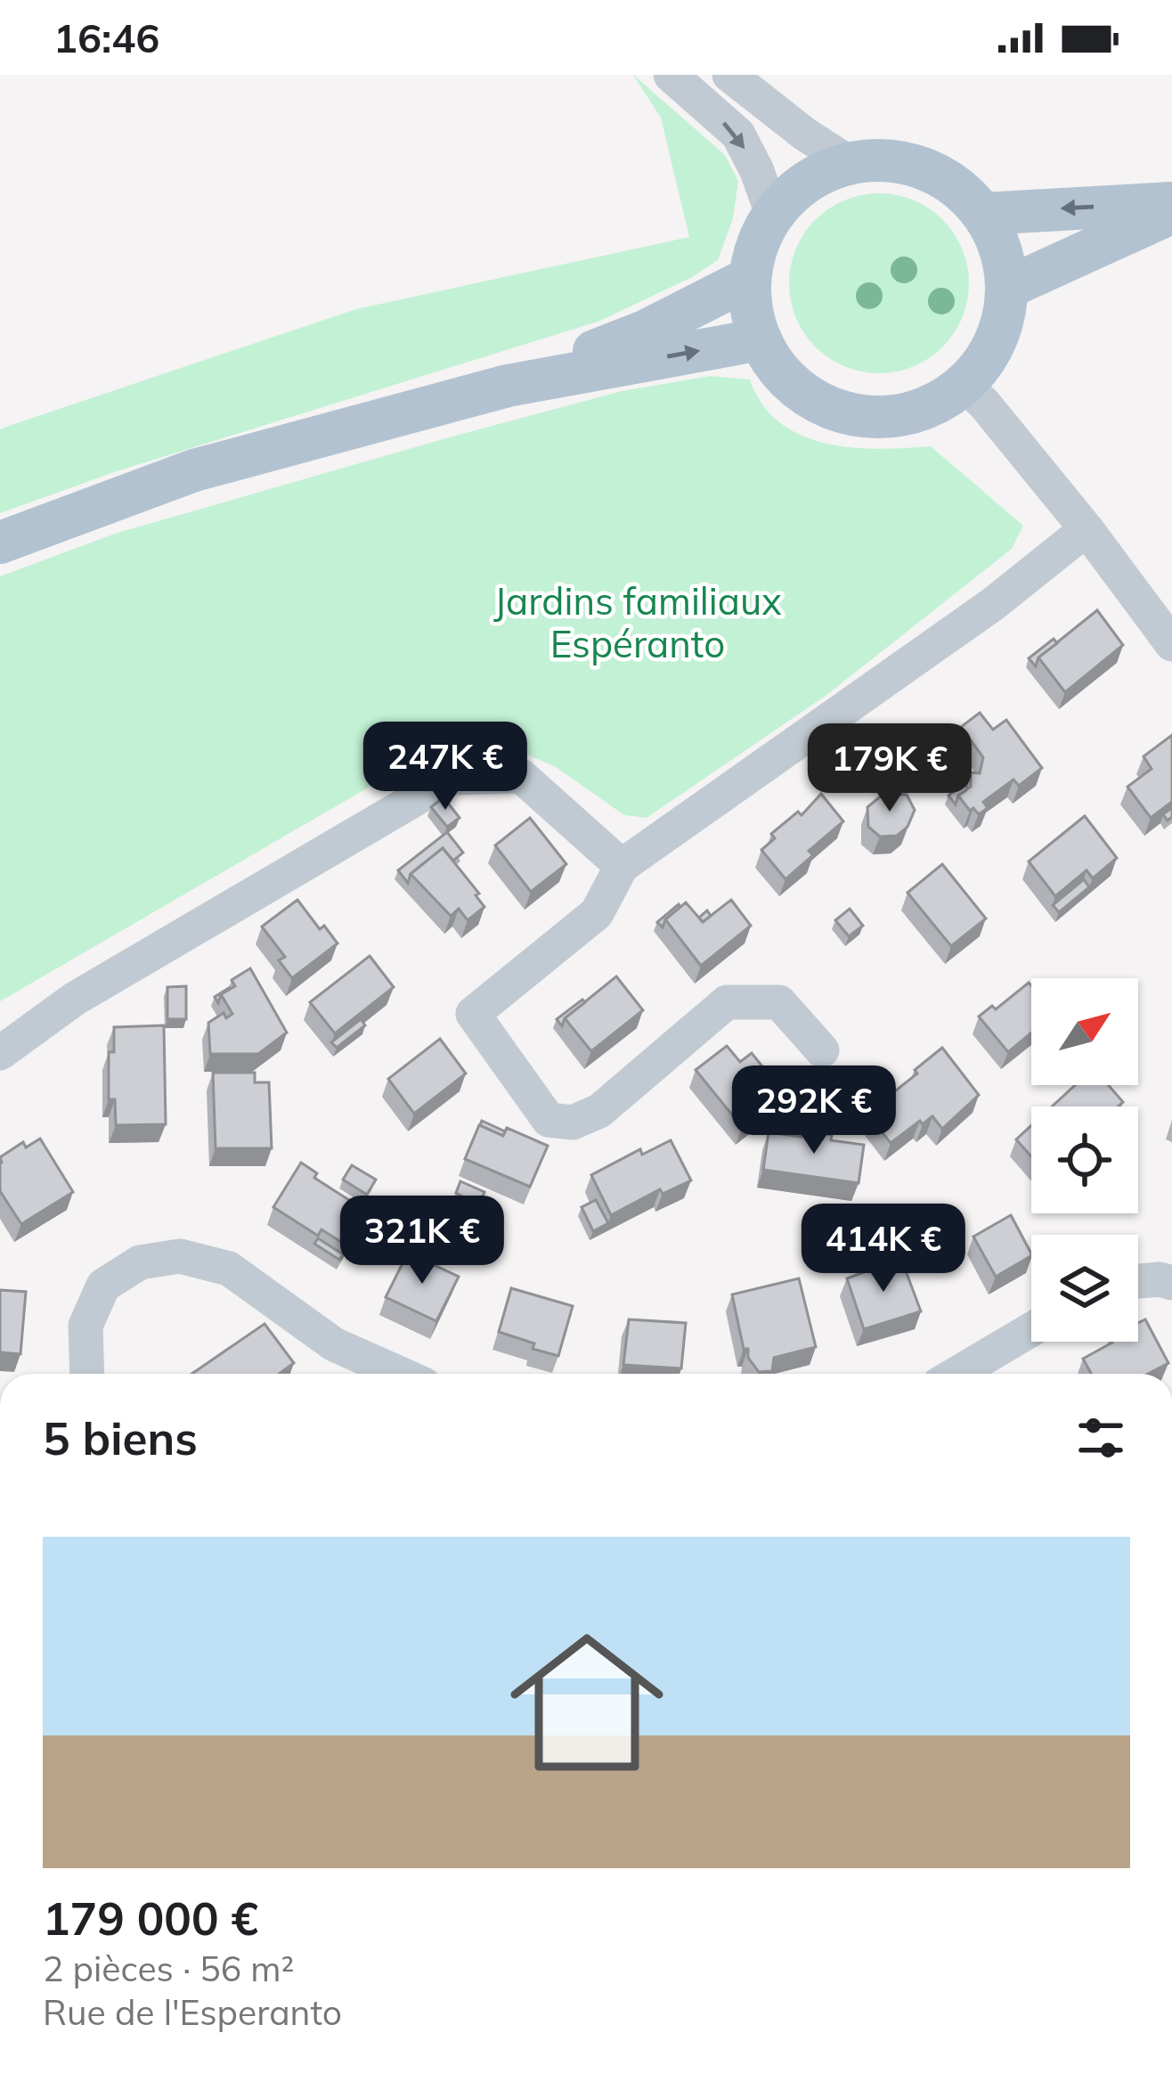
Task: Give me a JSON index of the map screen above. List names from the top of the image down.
{
  "parks": ["Jardins familiaux Espéranto"],
  "north": "top right",
  "page": {
    "status": "16:46",
    "price": [
      "247K €",
      "179K €",
      "292K €",
      "321K €",
      "414K €"
    ],
    "heading": "5 biens",
    "list": [
      {
        "name": "179 000 €",
        "note": "2 pièces · 56 m² · Rue de l'Esperanto"
      }
    ]
  }
}
